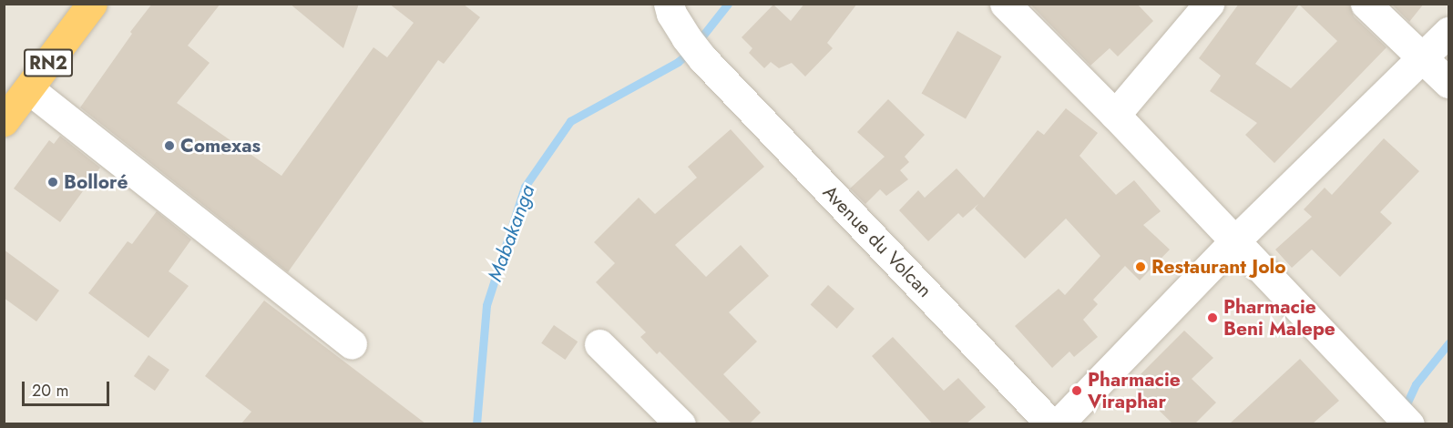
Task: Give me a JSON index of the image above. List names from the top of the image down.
{
  "streets": {
    "highway": ["RN2"],
    "street": ["Avenue du Volcan"]
  },
  "water": ["Mabakanga"],
  "places": [
    "Comexas",
    "Bolloré",
    "Restaurant Jolo",
    "Pharmacie Beni Malepe",
    "Pharmacie Viraphar"
  ],
  "scale_bar": "20 m"
}
